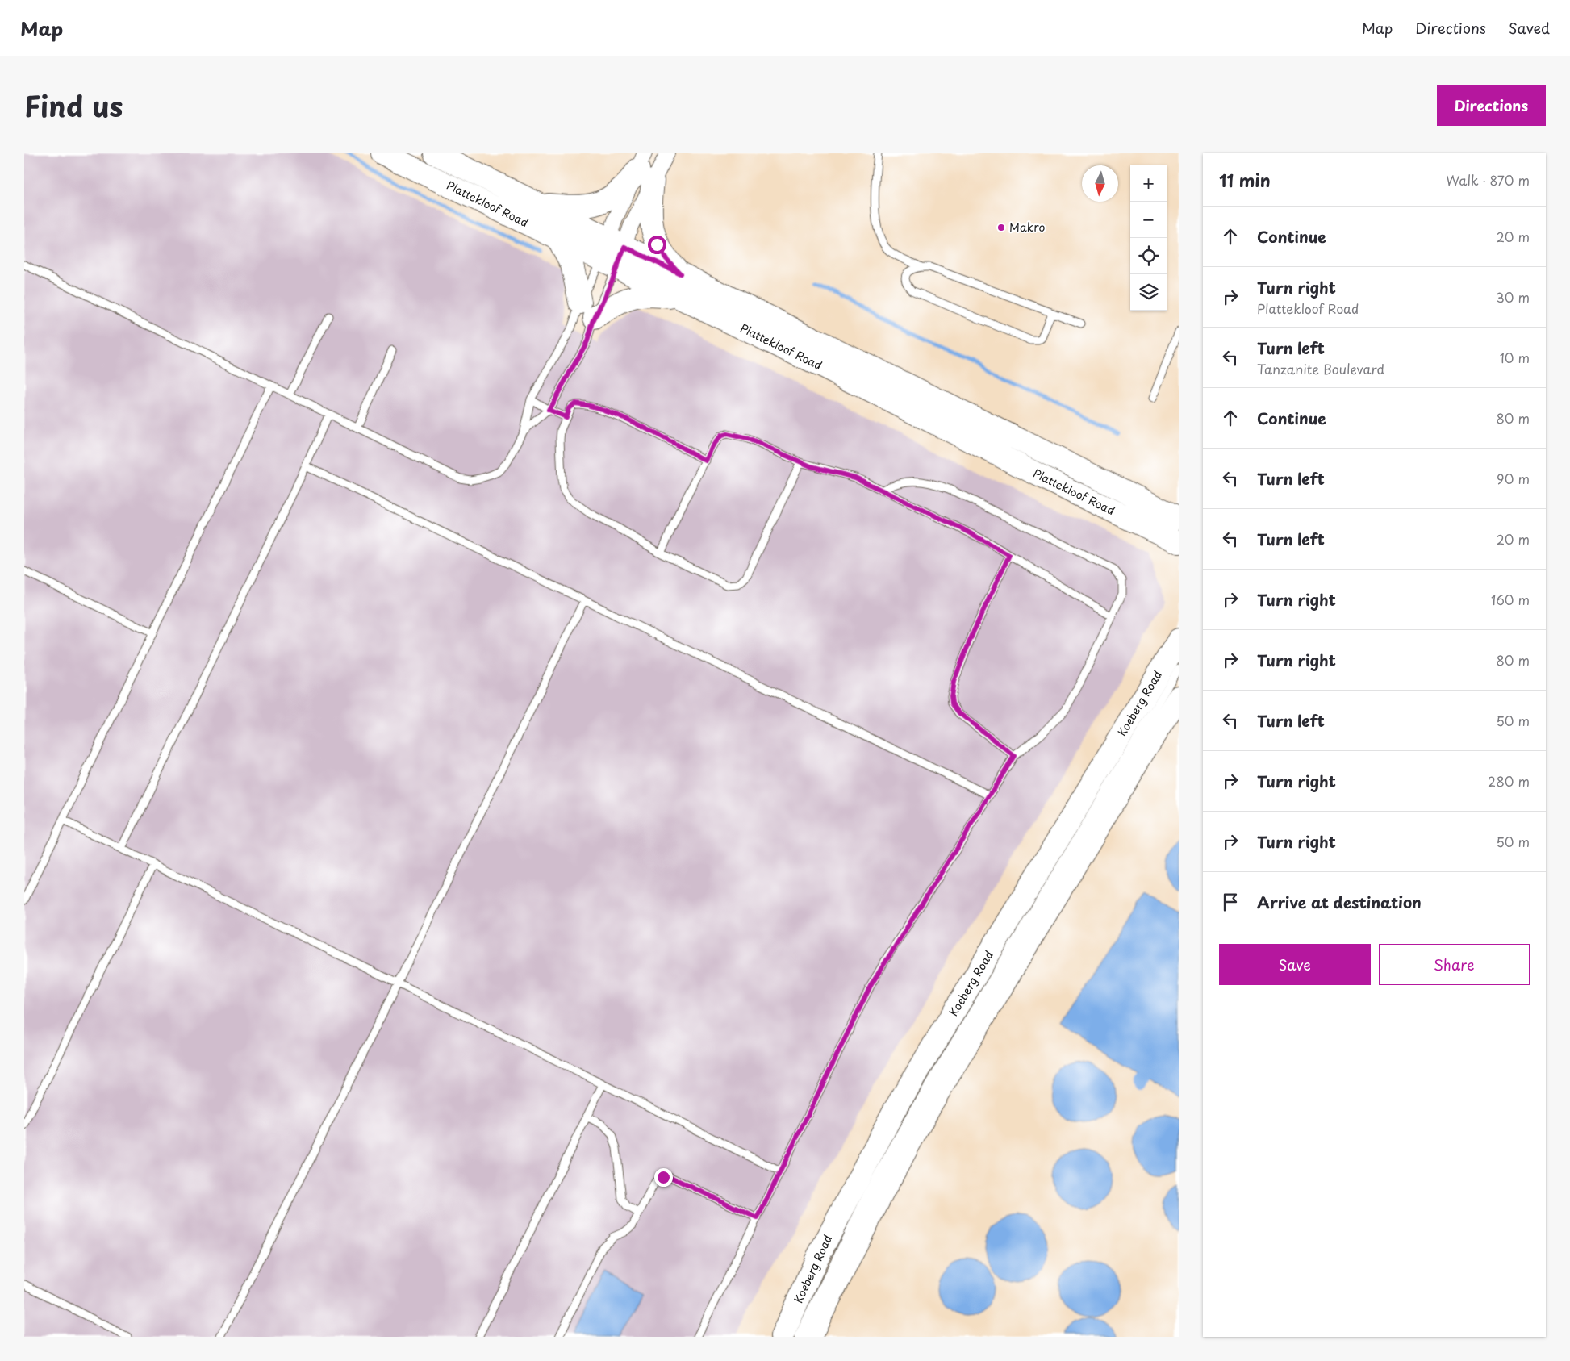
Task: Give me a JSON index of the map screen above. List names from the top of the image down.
{
  "streets": {
    "main road": ["Plattekloof Road", "Koeberg Road"]
  },
  "places": ["Makro"],
  "north": "bottom",
  "page": {
    "header": "Map",
    "nav": ["Map", "Directions", "Saved"],
    "title": "Find us",
    "buttons": [
      "Directions",
      ["Save", "Share"]
    ],
    "heading": ["11 min", "Walk · 870 m"],
    "map_buttons": ["+", "−"],
    "list": [
      ["Continue", "20 m"],
      ["Turn right", "Plattekloof Road", "30 m"],
      ["Turn left", "Tanzanite Boulevard", "10 m"],
      ["Continue", "80 m"],
      ["Turn left", "90 m"],
      ["Turn left", "20 m"],
      ["Turn right", "160 m"],
      ["Turn right", "80 m"],
      ["Turn left", "50 m"],
      ["Turn right", "280 m"],
      ["Turn right", "50 m"],
      "Arrive at destination"
    ]
  }
}
